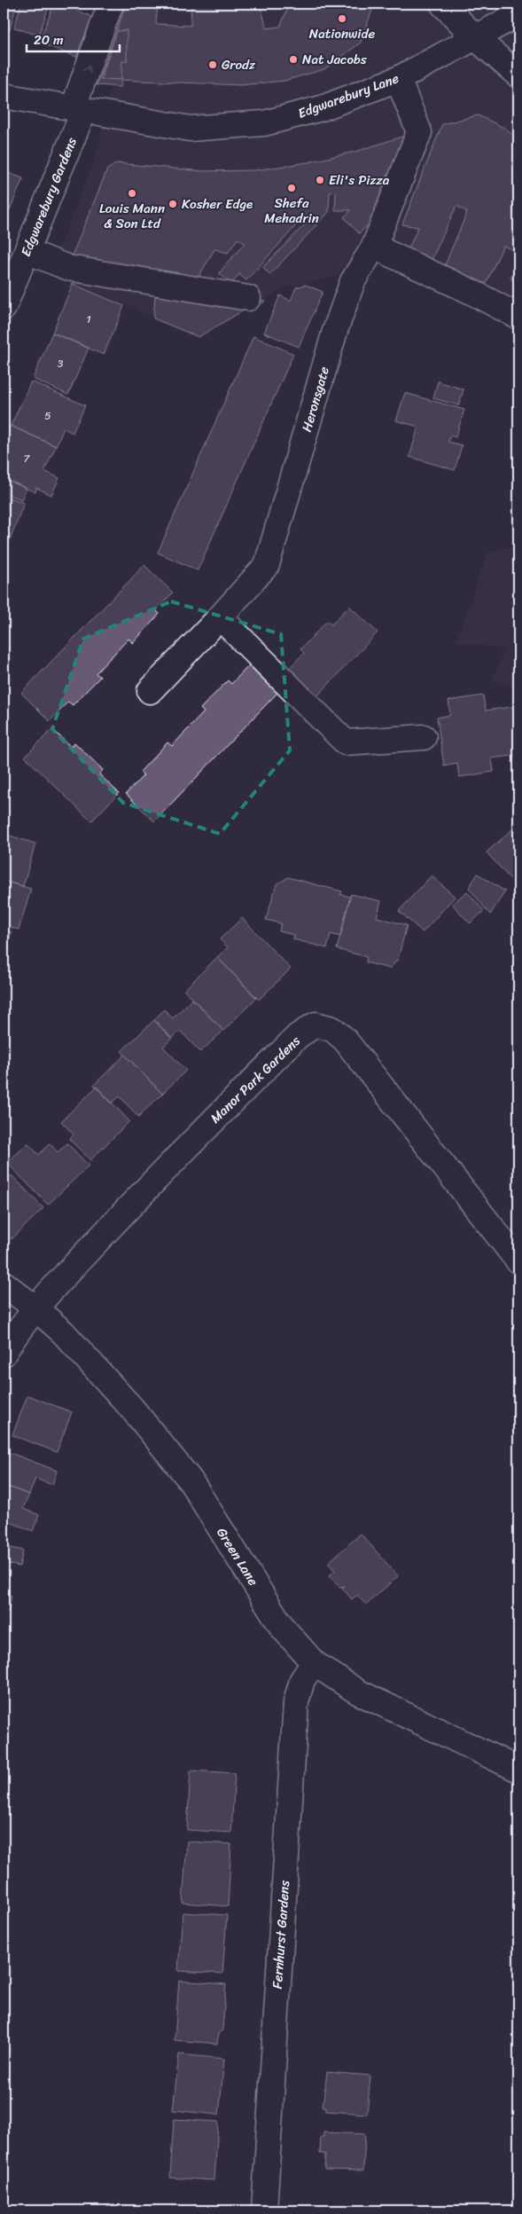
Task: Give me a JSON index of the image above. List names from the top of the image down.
{
  "streets": {
    "street": [
      "Edgwarebury Lane",
      "Edgwarebury Gardens",
      "Heronsgate",
      "Manor Park Gardens",
      "Green Lane",
      "Fernhurst Gardens"
    ]
  },
  "crossings": [
    ["Edgwarebury Lane", "Edgwarebury Gardens"],
    ["Edgwarebury Lane", "Heronsgate"],
    ["Manor Park Gardens", "Green Lane"],
    ["Green Lane", "Fernhurst Gardens"]
  ],
  "places": [
    "Nationwide",
    "Nat Jacobs",
    "Grodz",
    "Eli's Pizza",
    "Shefa Mehadrin",
    "Louis Mann & Son Ltd",
    "Kosher Edge"
  ],
  "house_numbers": [
    "1",
    "3",
    "5",
    "7"
  ],
  "scale_bar": "20 m"
}
